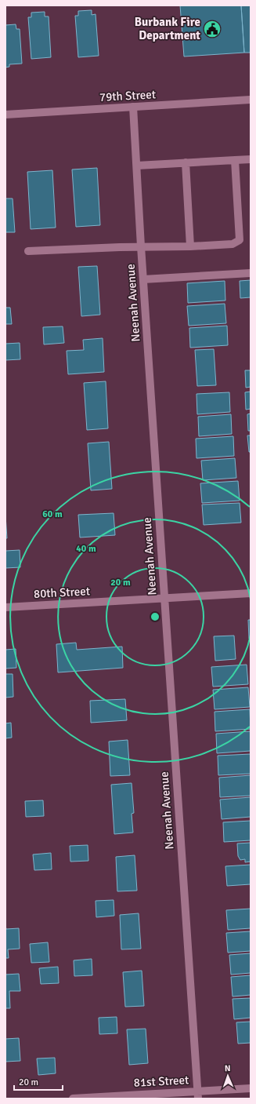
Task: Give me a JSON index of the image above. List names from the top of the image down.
{
  "streets": {
    "street": [
      "79th Street",
      "Neenah Avenue",
      "80th Street",
      "81st Street"
    ]
  },
  "crossings": [
    ["79th Street", "Neenah Avenue"],
    ["Neenah Avenue", "80th Street"],
    ["Neenah Avenue", "81st Street"]
  ],
  "places": {
    "public building": ["Burbank Fire Department"]
  },
  "scale_bar": "20 m",
  "north": "top",
  "rings": ["60 m", "40 m", "20 m"]
}
